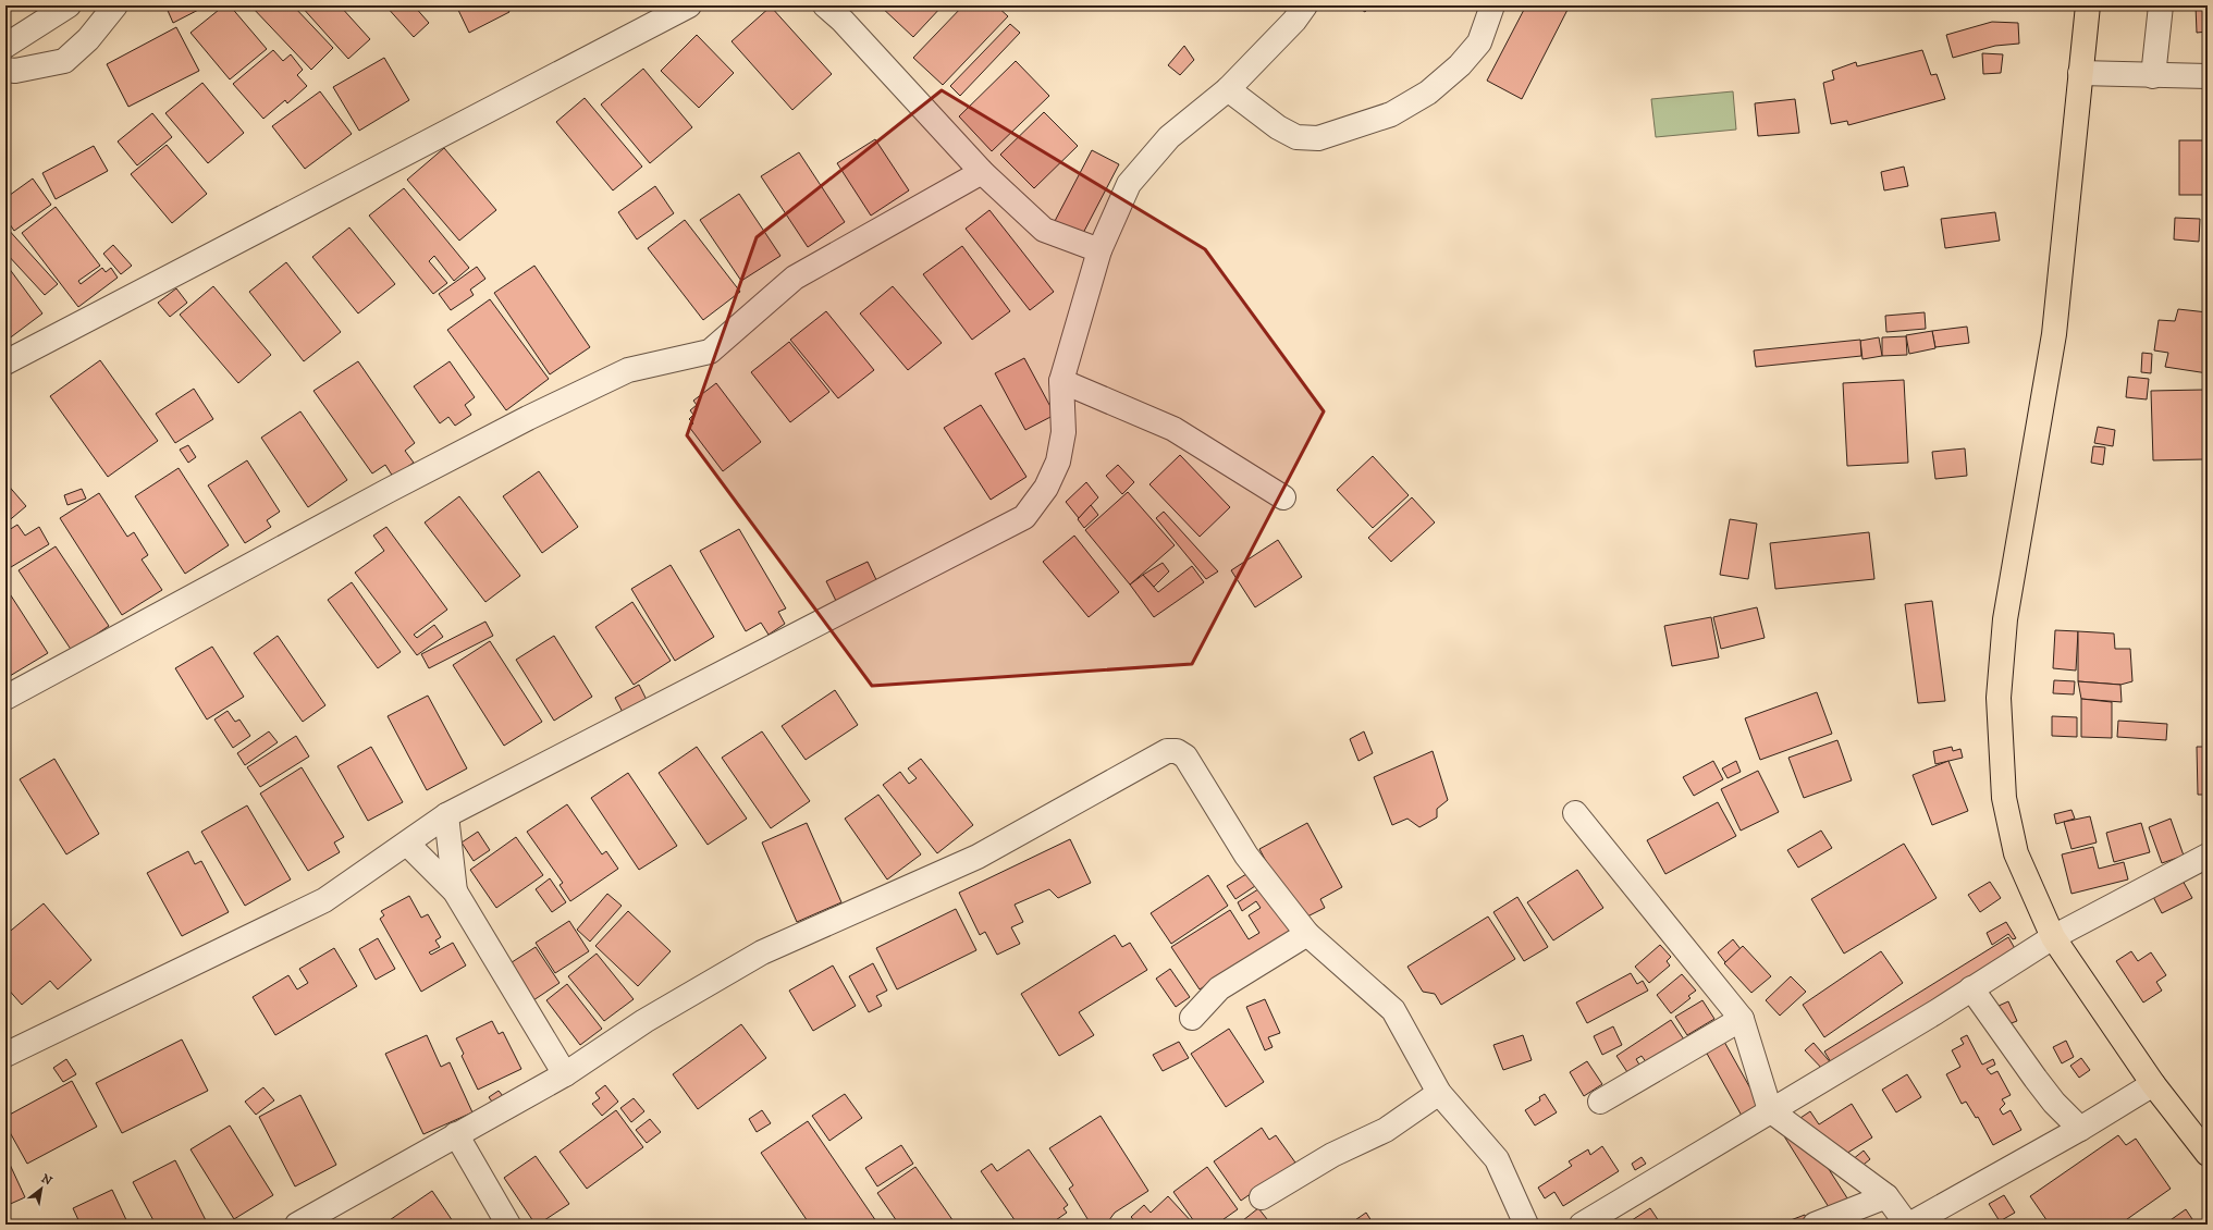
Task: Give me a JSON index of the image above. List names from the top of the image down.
{
  "north": "top right"
}
